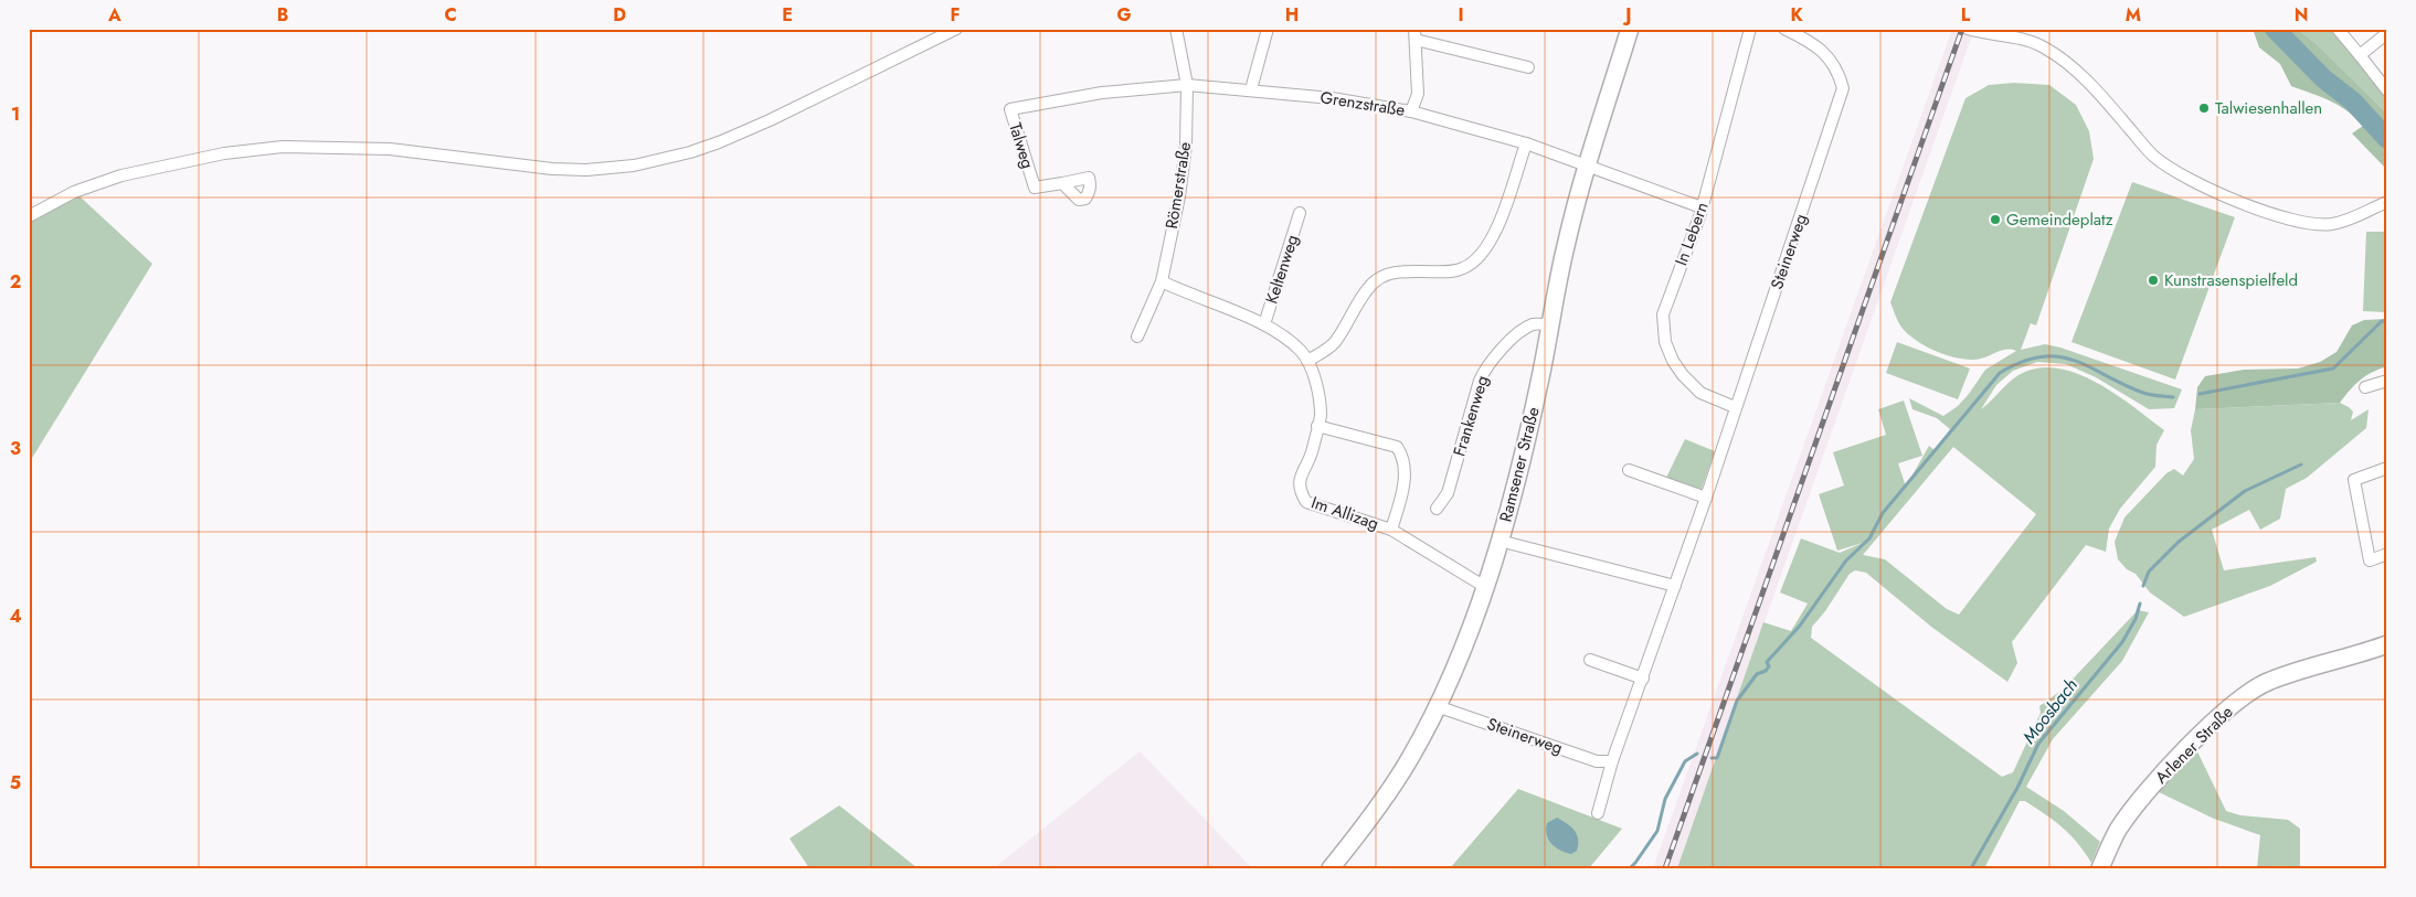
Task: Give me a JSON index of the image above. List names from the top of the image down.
{
  "streets": {
    "main road": ["Ramsener Straße", "Arlener Straße"],
    "street": [
      "Grenzstraße",
      "Talweg",
      "Römerstraße",
      "In Lebern",
      "Steinerweg",
      "Keltenweg",
      "Frankenweg",
      "Im Allizag"
    ]
  },
  "crossings": [
    ["Grenzstraße", "Talweg"],
    ["Grenzstraße", "Römerstraße"],
    ["Grenzstraße", "In Lebern"],
    ["Grenzstraße", "Ramsener Straße"],
    ["Römerstraße", "Im Allizag"],
    ["In Lebern", "Steinerweg"],
    ["Steinerweg", "Ramsener Straße"],
    ["Keltenweg", "Im Allizag"],
    ["Frankenweg", "Ramsener Straße"],
    ["Ramsener Straße", "Im Allizag"]
  ],
  "water": ["Moosbach"],
  "places": ["Talwiesenhallen", "Gemeindeplatz", "Kunstrasenspielfeld"],
  "grid": {
    "columns": [
      "A",
      "B",
      "C",
      "D",
      "E",
      "F",
      "G",
      "H",
      "I",
      "J",
      "K",
      "L",
      "M",
      "N"
    ],
    "rows": [
      "1",
      "2",
      "3",
      "4",
      "5"
    ]
  }
}
